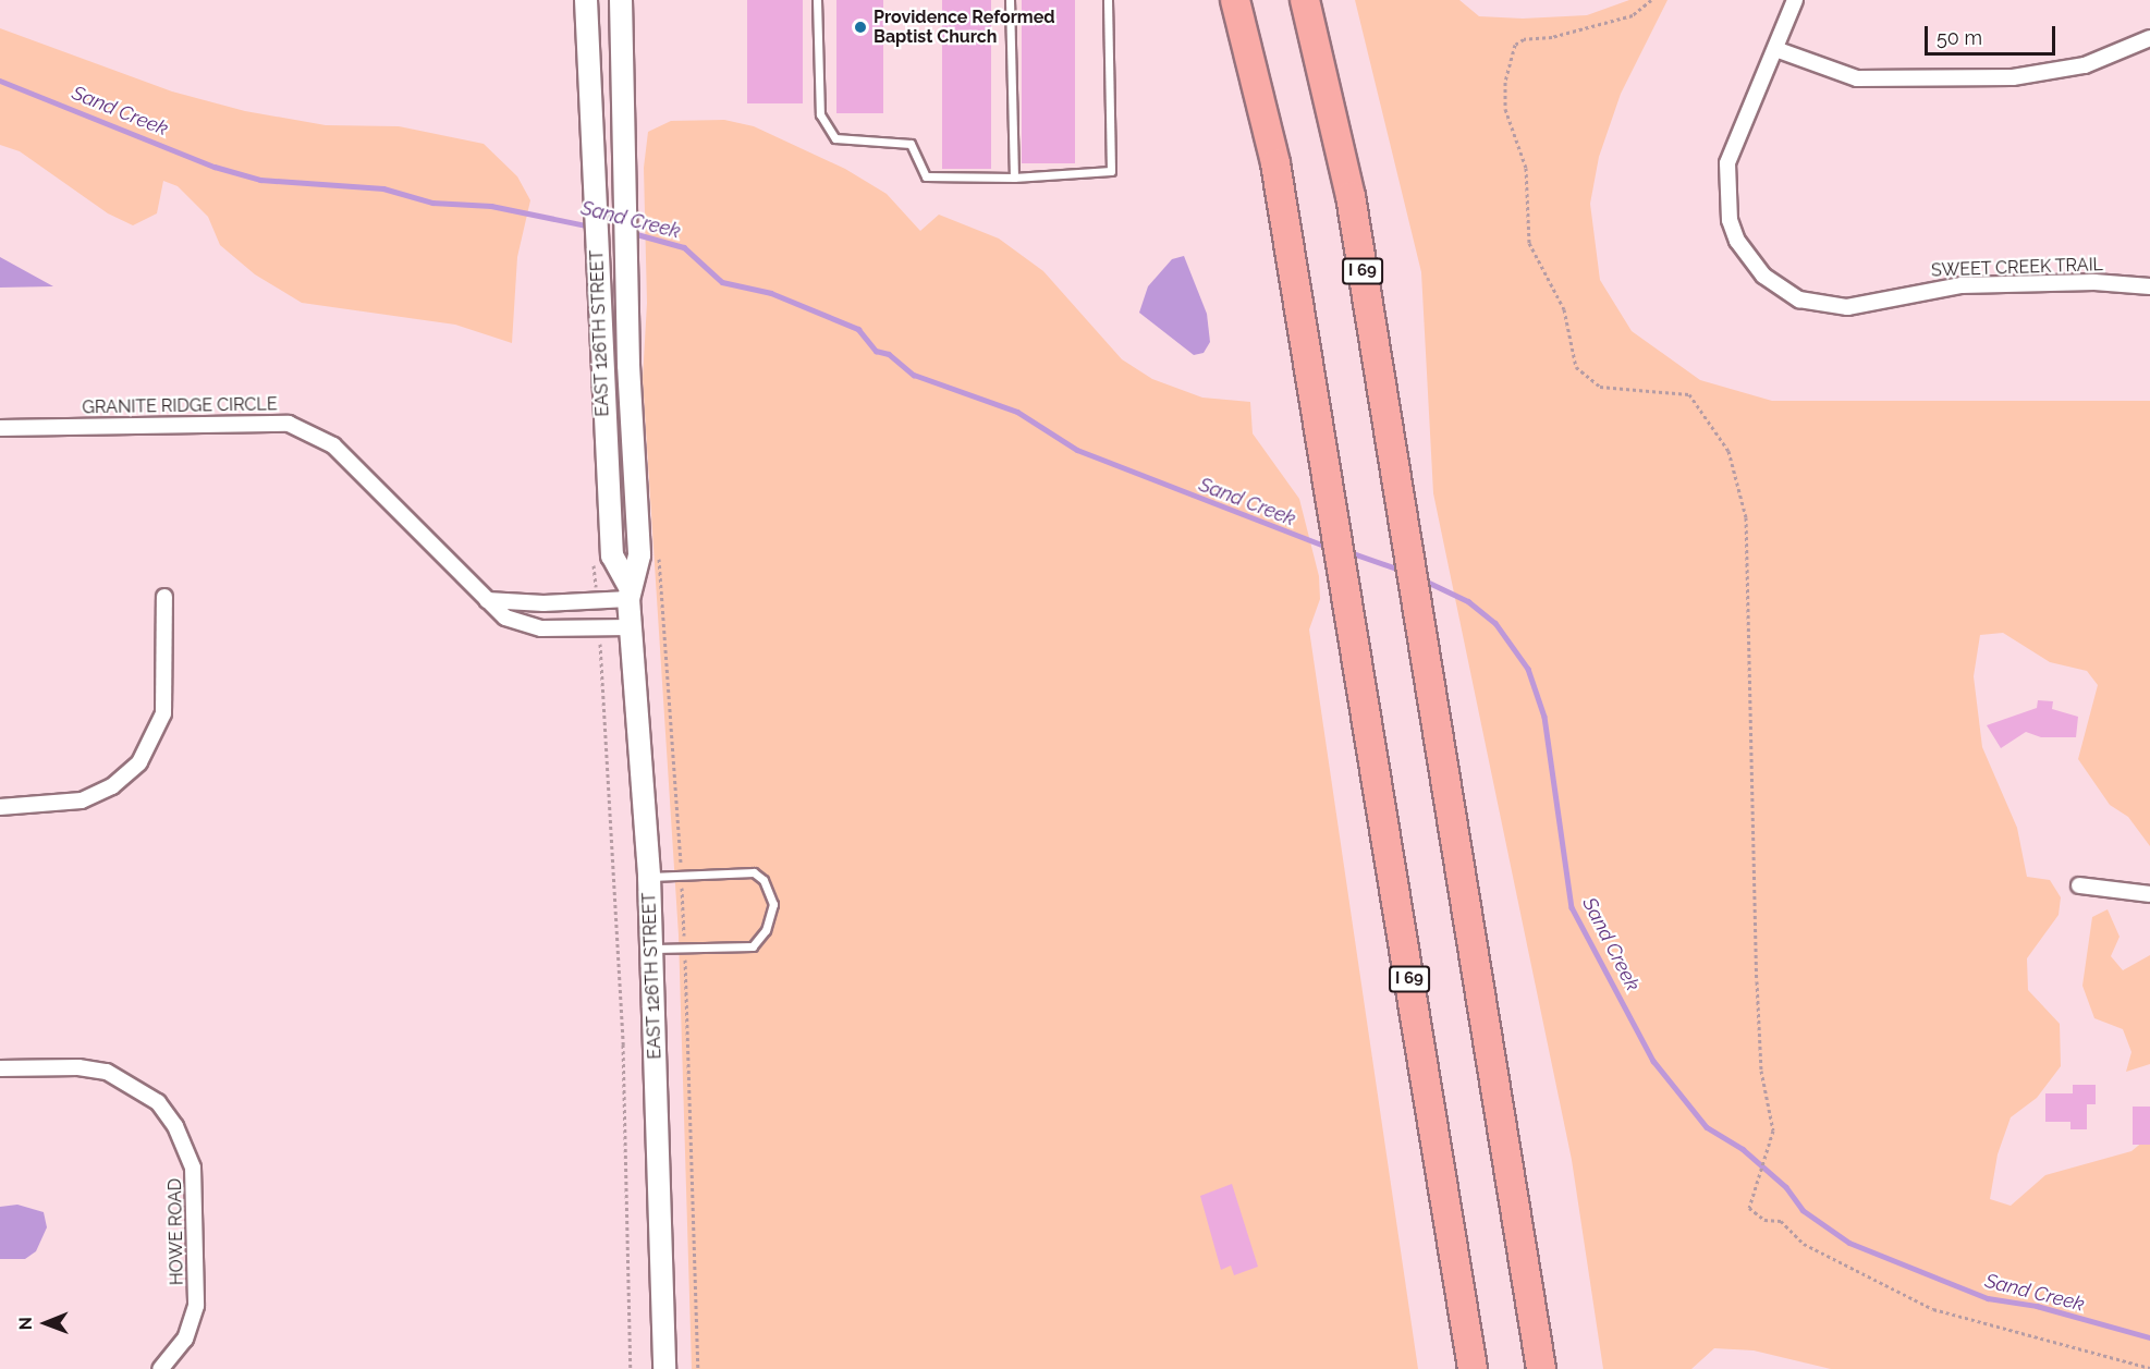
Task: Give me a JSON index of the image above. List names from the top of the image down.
{
  "streets": {
    "highway": ["I 69"],
    "main road": ["EAST 126TH STREET"],
    "street": ["SWEET CREEK TRAIL", "GRANITE RIDGE CIRCLE", "HOWE ROAD"]
  },
  "crossings": [
    ["EAST 126TH STREET", "GRANITE RIDGE CIRCLE"]
  ],
  "water": ["Sand Creek"],
  "places": ["Providence Reformed Baptist Church"],
  "scale_bar": "50 m",
  "north": "left"
}
